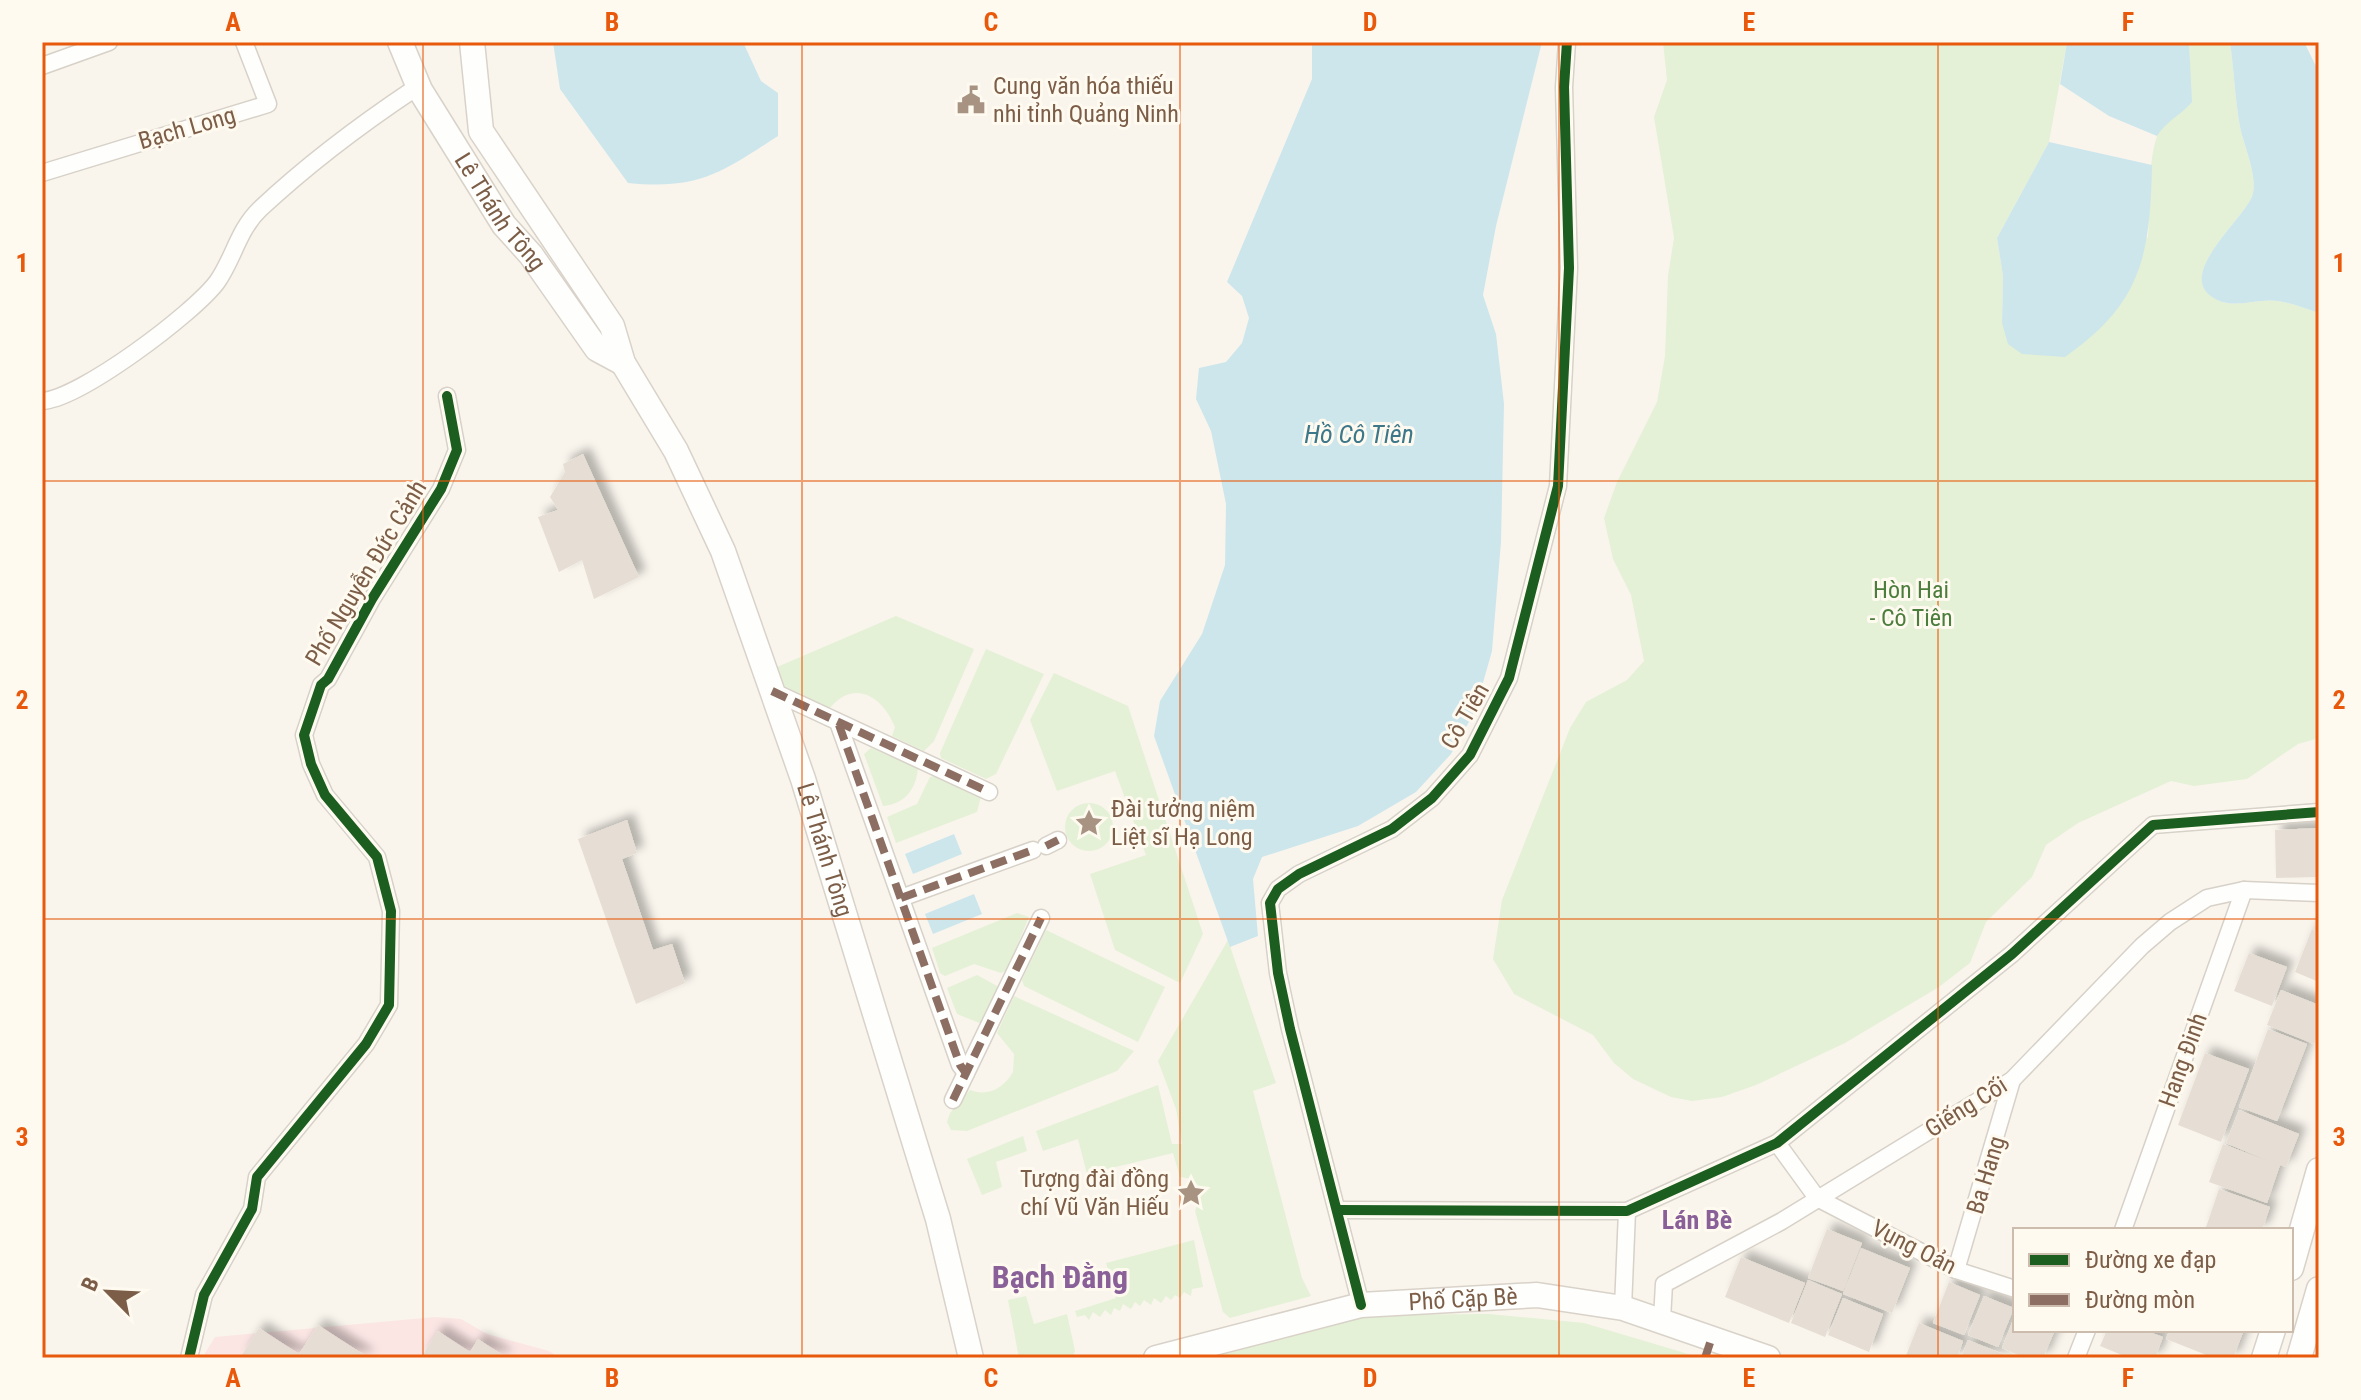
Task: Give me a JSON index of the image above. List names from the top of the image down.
{
  "streets": {
    "main road": ["Lê Thánh Tông", "Phố Cặp Bè"],
    "street": [
      "Bạch Long",
      "Phố Nguyễn Đức Cảnh",
      "Cô Tiên",
      "Hang Đinh",
      "Giếng Cối",
      "Ba Hang",
      "Vụng Oản"
    ]
  },
  "crossings": [
    ["Cô Tiên", "Phố Cặp Bè"],
    ["Hang Đinh", "Giếng Cối"],
    ["Giếng Cối", "Ba Hang"],
    ["Giếng Cối", "Vụng Oản"],
    ["Giếng Cối", "Phố Cặp Bè"],
    ["Ba Hang", "Vụng Oản"]
  ],
  "districts": ["Lán Bè", "Bạch Đằng"],
  "water": ["Hồ Cô Tiên"],
  "parks": ["Hòn Hai - Cô Tiên"],
  "places": {
    "public building": ["Cung văn hóa thiếu nhi tỉnh Quảng Ninh"],
    "place": ["Đài tưởng niệm Liệt sĩ Hạ Long", "Tượng đài đồng chí Vũ Văn Hiếu"]
  },
  "legend": ["Đường xe đạp", "Đường mòn"],
  "north": "top left",
  "grid": {
    "columns": [
      "A",
      "B",
      "C",
      "D",
      "E",
      "F"
    ],
    "rows": ["1", "2", "3"]
  }
}
